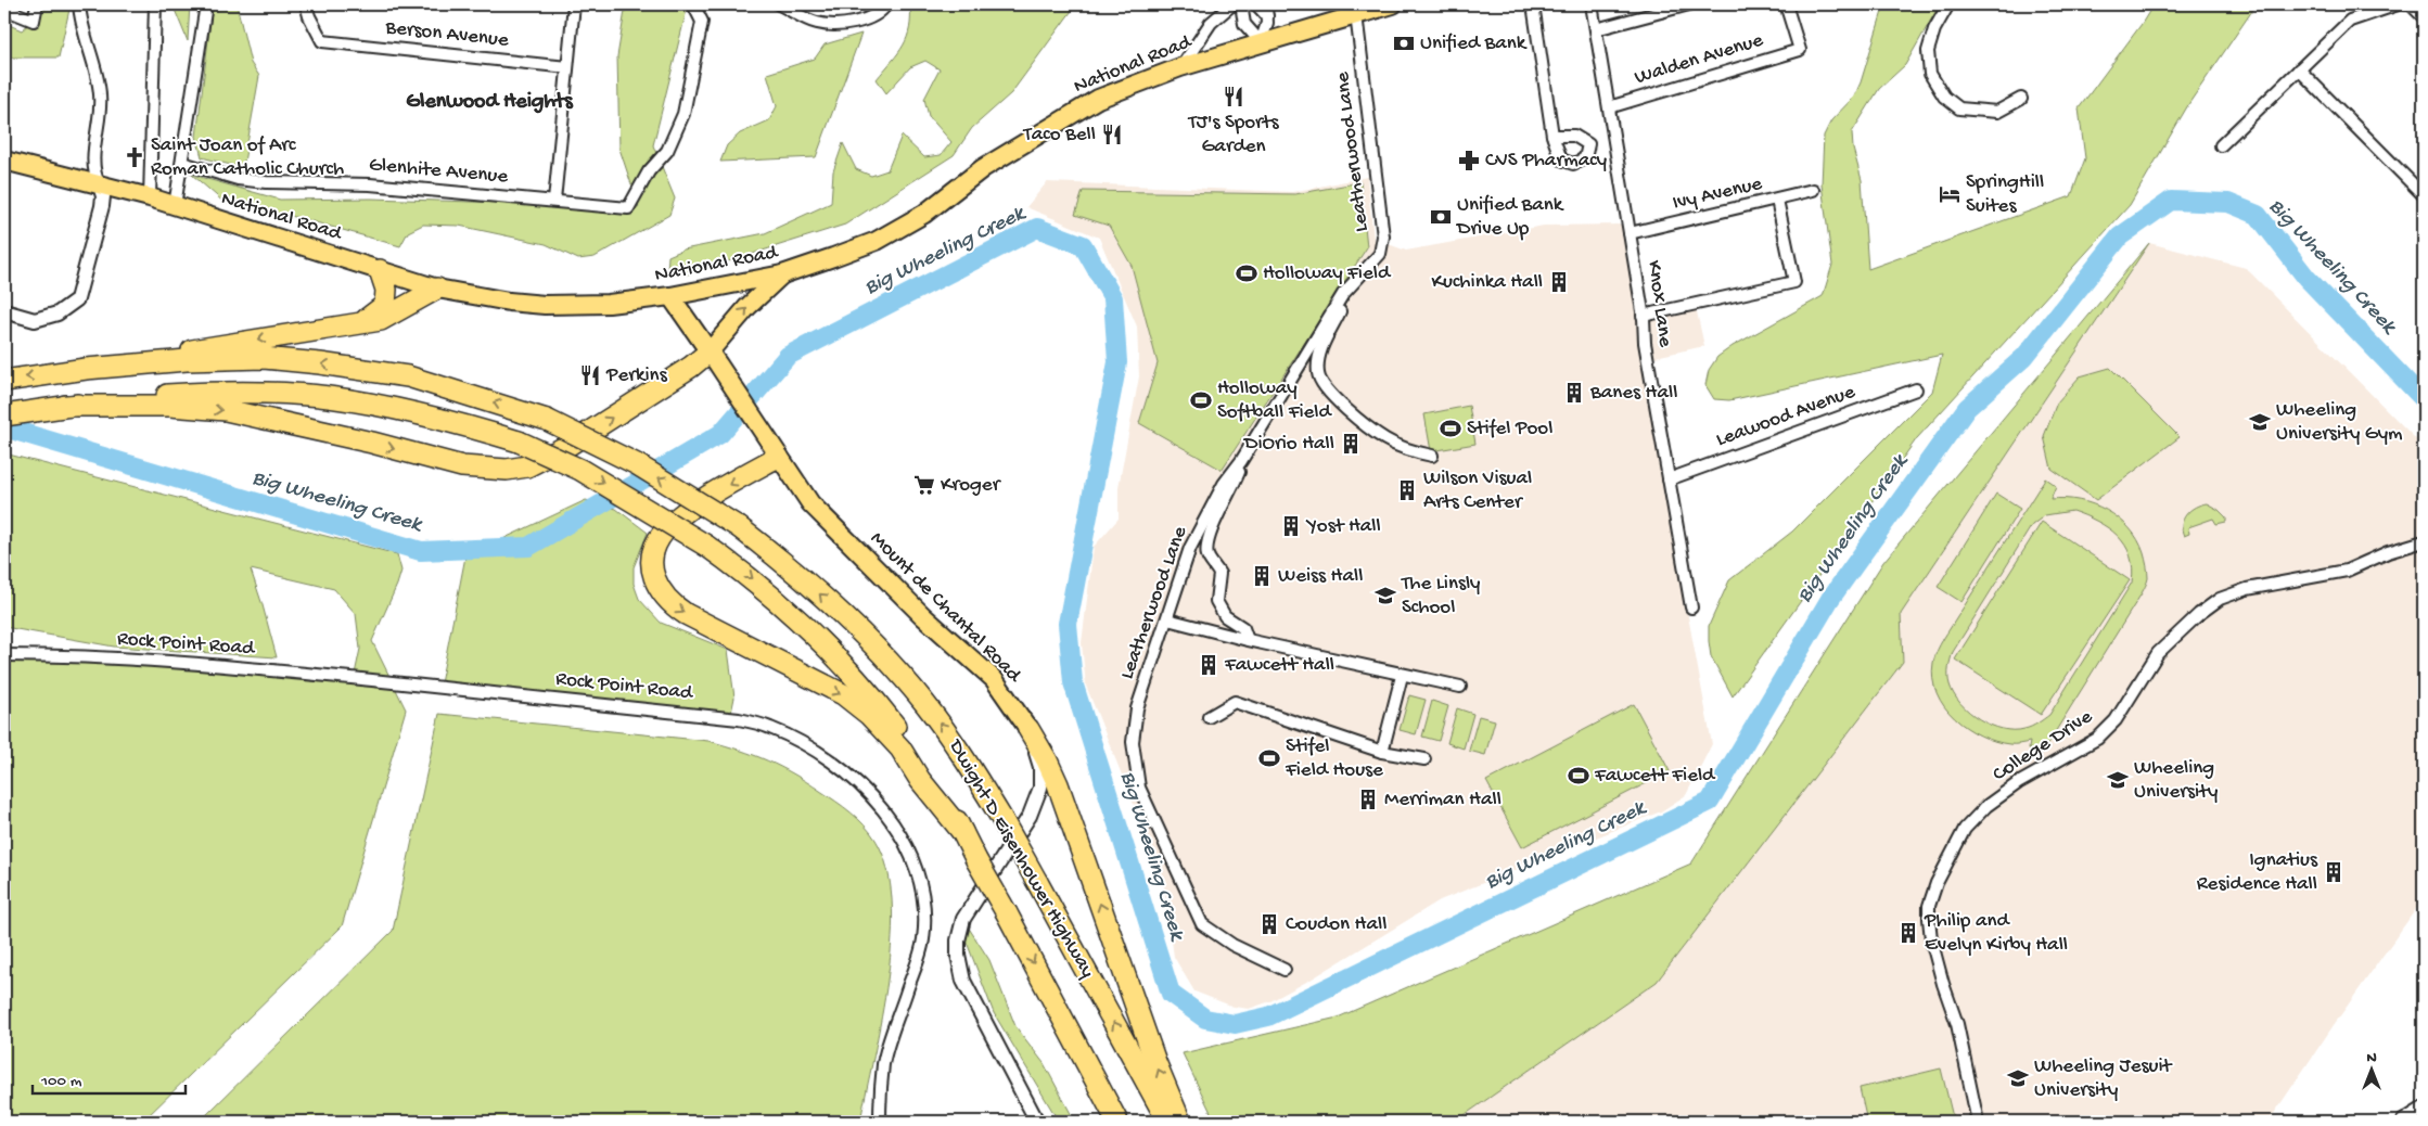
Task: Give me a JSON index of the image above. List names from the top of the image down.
{
  "streets": {
    "highway": ["Dwight D Eisenhower Highway"],
    "main road": ["National Road", "Mount de Chantal Road"],
    "street": [
      "Berson Avenue",
      "Walden Avenue",
      "Leatherwood Lane",
      "Glenhite Avenue",
      "Ivy Avenue",
      "Knox Lane",
      "Leawood Avenue",
      "Rock Point Road",
      "College Drive"
    ]
  },
  "crossings": [
    ["Walden Avenue", "Knox Lane"],
    ["National Road", "Leatherwood Lane"],
    ["National Road", "Mount de Chantal Road"],
    ["Ivy Avenue", "Knox Lane"],
    ["Knox Lane", "Leawood Avenue"]
  ],
  "districts": ["Glenwood Heights"],
  "water": ["Big Wheeling Creek"],
  "places": {
    "bank": ["Unified Bank", "Unified Bank Drive Up"],
    "restaurant": ["TJ's Sports Garden", "Taco Bell", "Perkins"],
    "church": ["Saint Joan of Arc Roman Catholic Church"],
    "pharmacy": ["CVS Pharmacy"],
    "hotel": ["SpringHill Suites"],
    "sports": [
      "Holloway Field",
      "Holloway Softball Field",
      "Stifel Pool",
      "Stifel Field House",
      "Fawcett Field"
    ],
    "building": [
      "Kuchinka Hall",
      "Banes Hall",
      "DiOrio Hall",
      "Wilson Visual Arts Center",
      "Yost Hall",
      "Weiss Hall",
      "Fawcett Hall",
      "Merriman Hall",
      "Ignatius Residence Hall",
      "Coudon Hall",
      "Philip and Evelyn Kirby Hall"
    ],
    "school or university": [
      "Wheeling University Gym",
      "The Linsly School",
      "Wheeling University",
      "Wheeling Jesuit University"
    ],
    "supermarket": ["Kroger"]
  },
  "scale_bar": "100 m",
  "north": "top"
}
